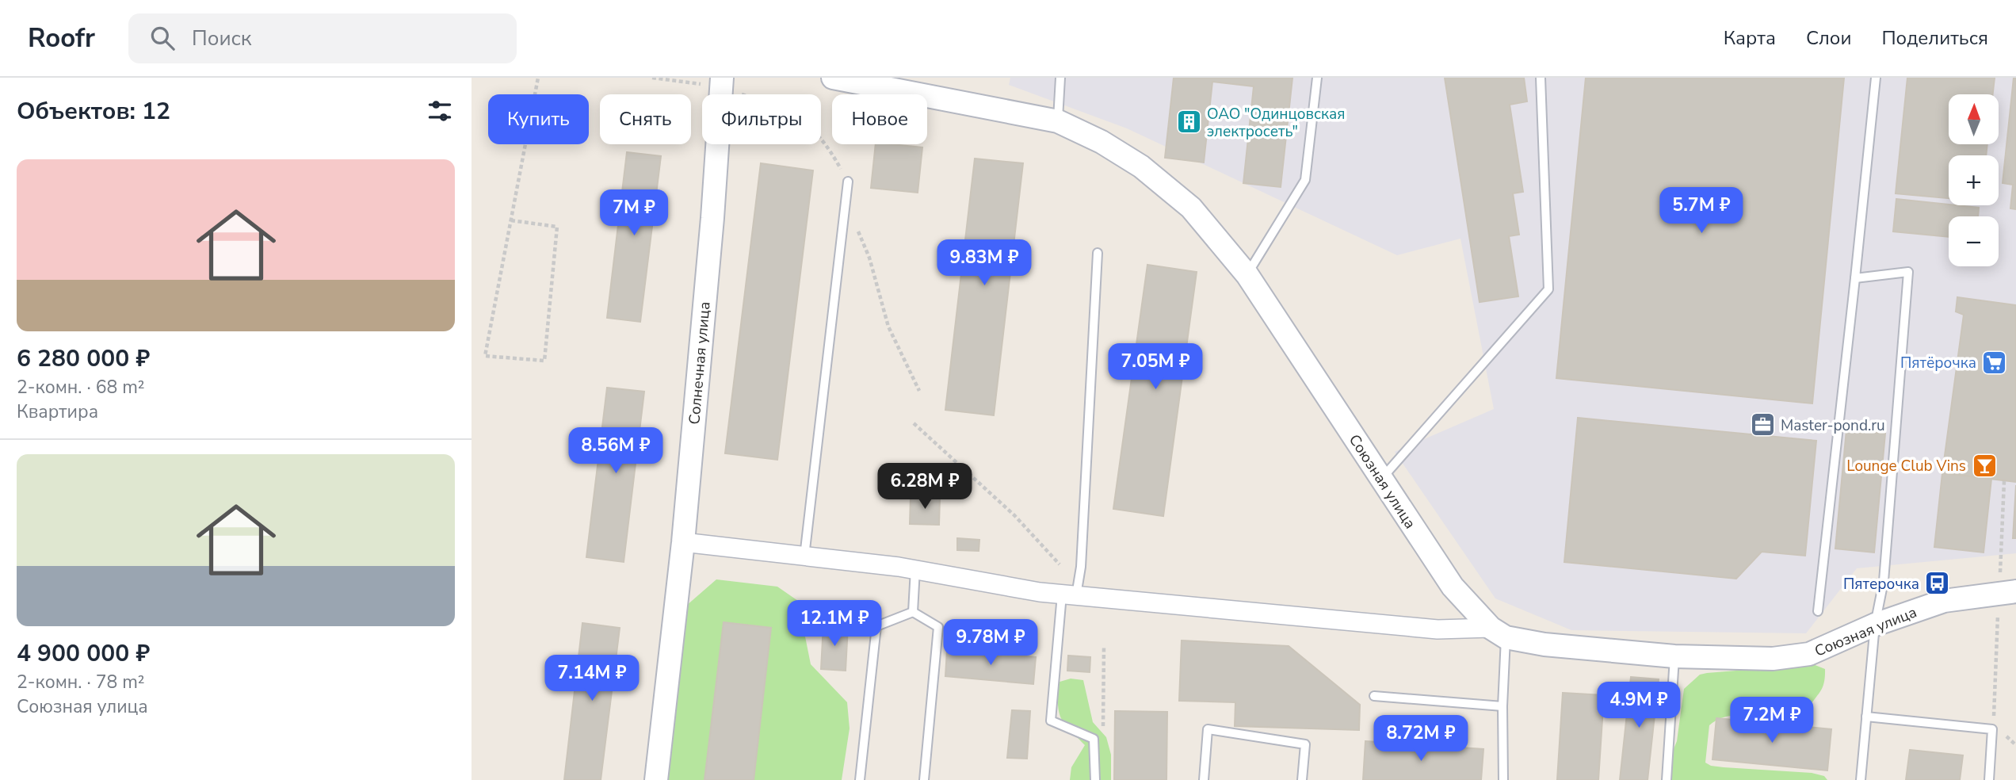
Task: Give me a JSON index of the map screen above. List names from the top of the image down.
{
  "streets": {
    "street": ["Солнечная улица", "Союзная улица"]
  },
  "places": {
    "building": ["ОАО \"Одинцовская электросеть\""],
    "supermarket": ["Пятёрочка"],
    "office": ["Master-pond.ru"],
    "bar": ["Lounge Club Vins"],
    "bus stop": ["Пятерочка"]
  },
  "north": "top",
  "page": {
    "header": "Roofr",
    "search": "Поиск",
    "nav": ["Карта", "Слои", "Поделиться"],
    "heading": "Объектов: 12",
    "map_buttons": ["+", "−"],
    "chip": [
      "Купить",
      "Снять",
      "Фильтры",
      "Новое"
    ],
    "list": [
      {
        "name": "6 280 000 ₽",
        "note": "2-комн. · 68 m² · Квартира"
      },
      {
        "name": "4 900 000 ₽",
        "note": "2-комн. · 78 m² · Союзная улица"
      }
    ],
    "price": [
      "5.7M ₽",
      "7M ₽",
      "9.83M ₽",
      "7.05M ₽",
      "8.56M ₽",
      "6.28M ₽",
      "12.1M ₽",
      "9.78M ₽",
      "7.14M ₽",
      "4.9M ₽",
      "7.2M ₽",
      "8.72M ₽"
    ]
  }
}
